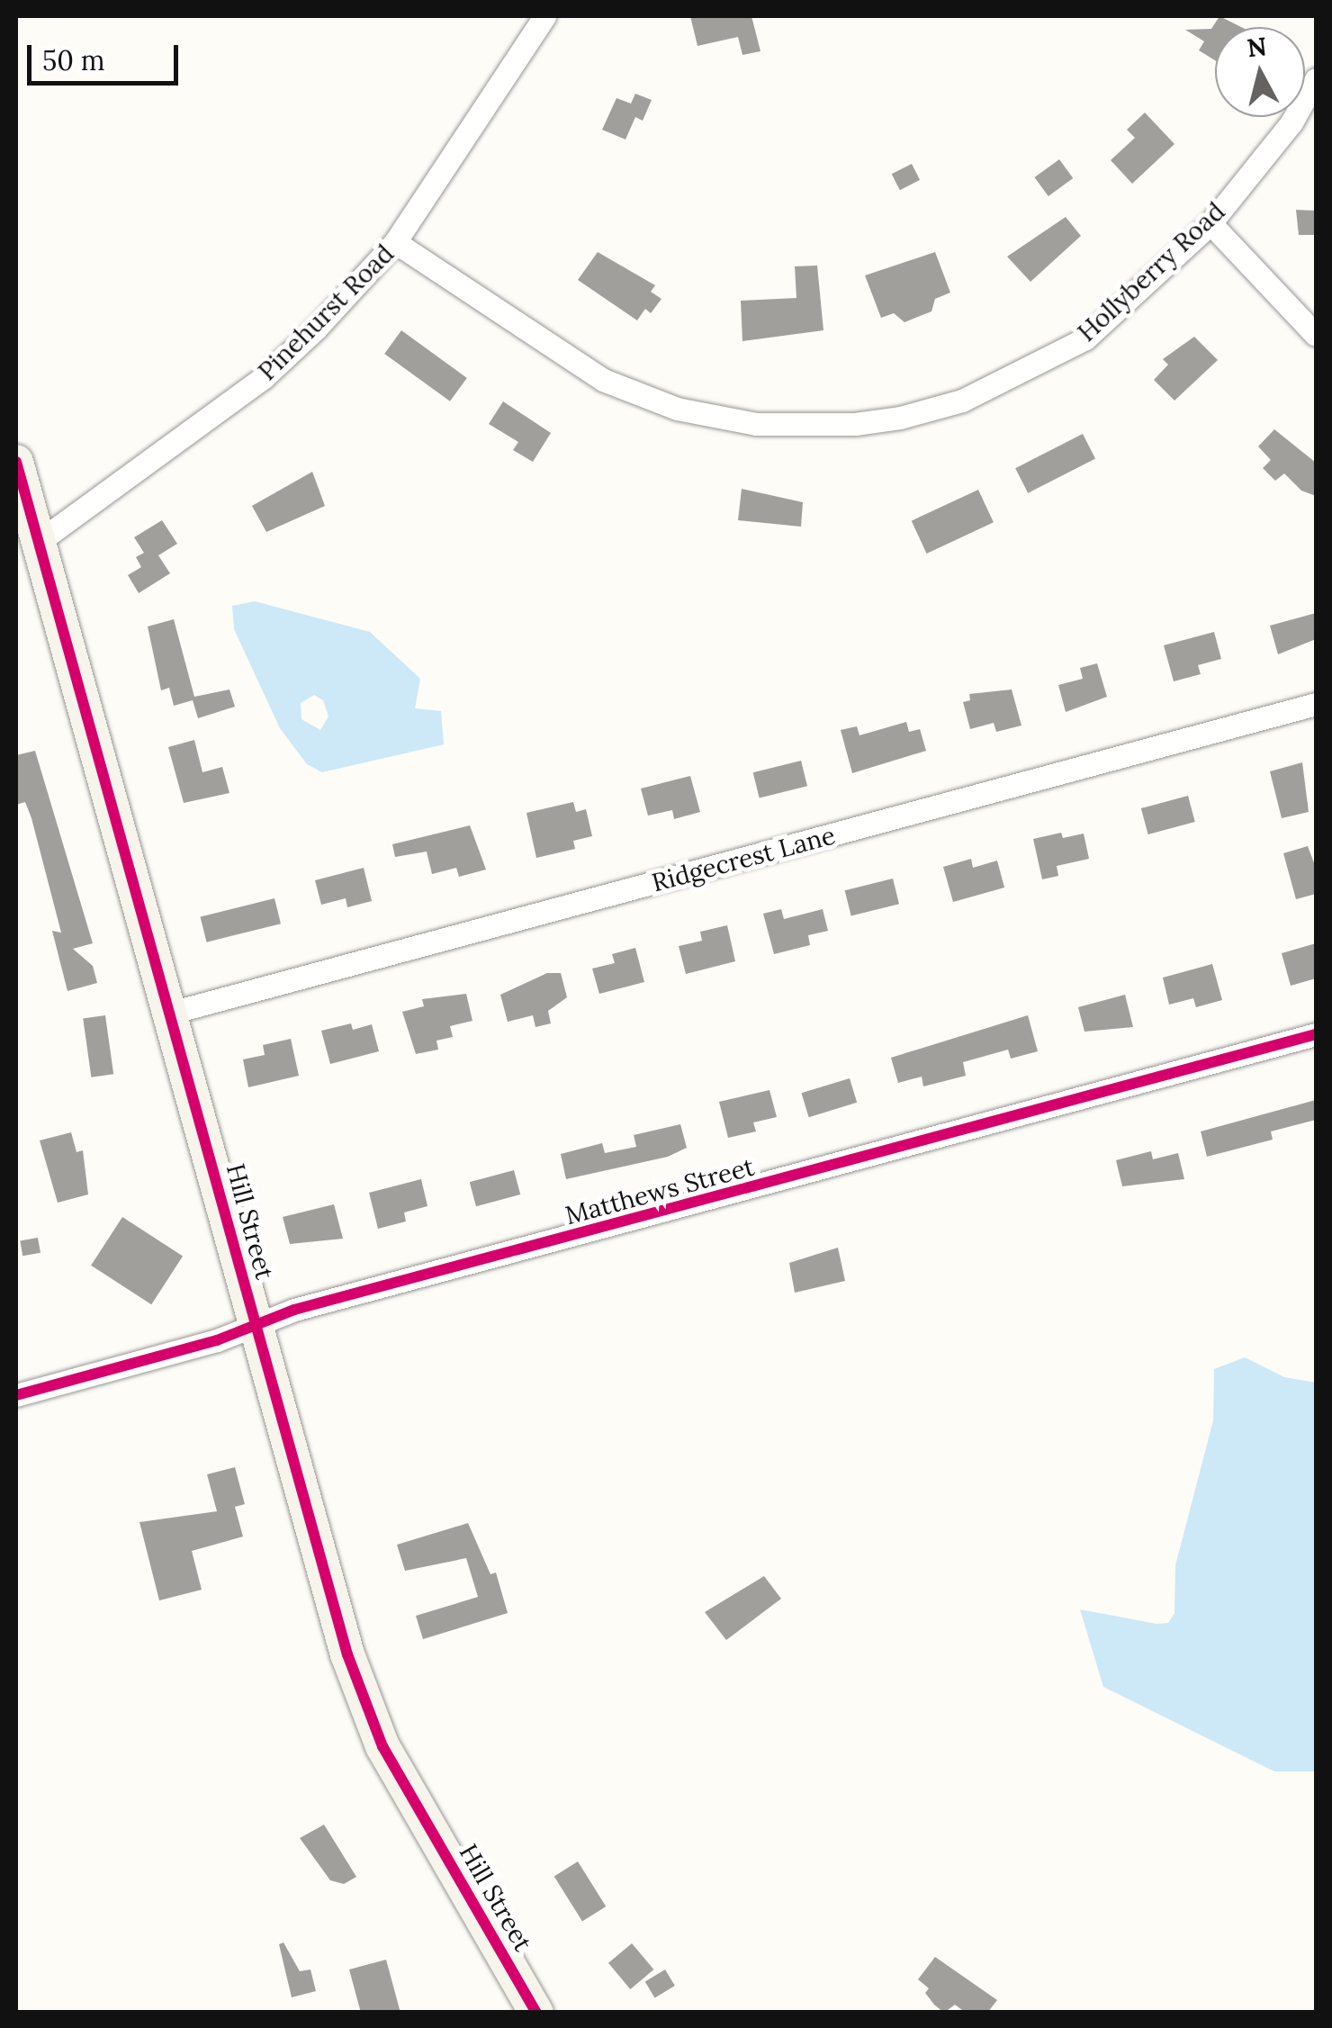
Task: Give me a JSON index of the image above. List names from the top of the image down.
{
  "streets": {
    "street": [
      "Hollyberry Road",
      "Pinehurst Road",
      "Ridgecrest Lane",
      "Matthews Street",
      "Hill Street"
    ]
  },
  "crossings": [
    ["Hollyberry Road", "Pinehurst Road"],
    ["Pinehurst Road", "Hill Street"],
    ["Ridgecrest Lane", "Hill Street"],
    ["Matthews Street", "Hill Street"]
  ],
  "scale_bar": "50 m",
  "north": "top"
}
